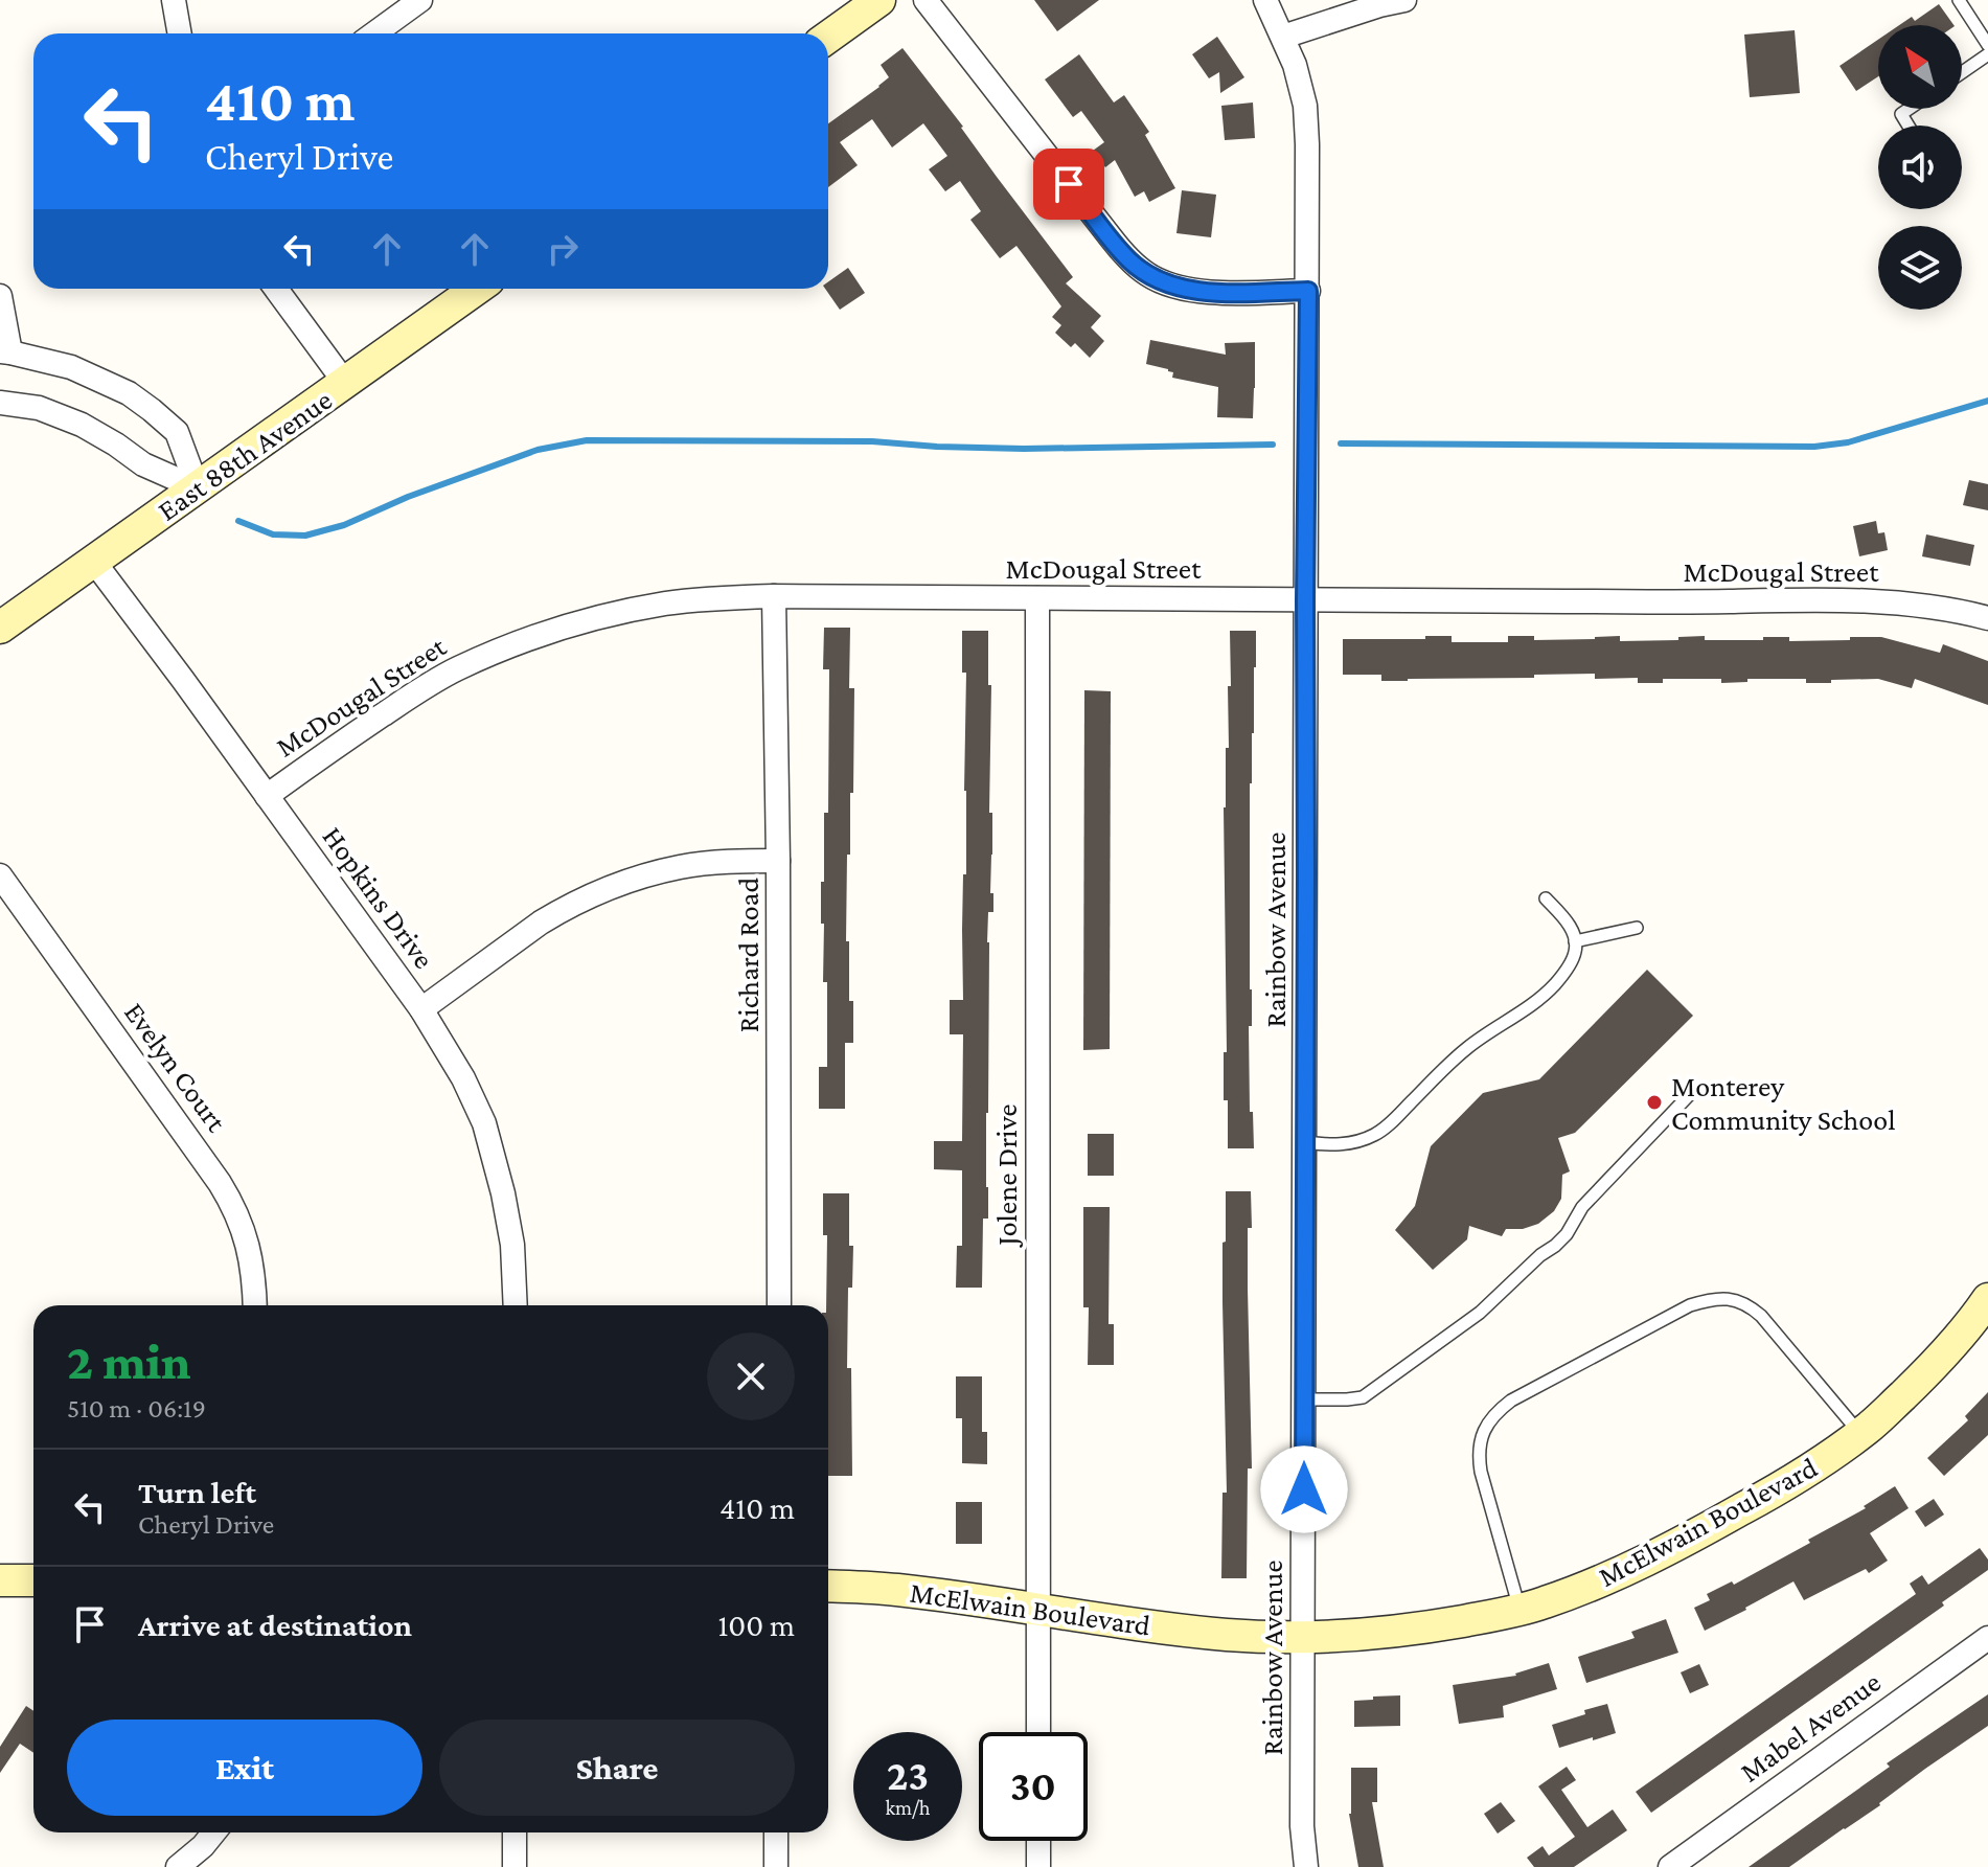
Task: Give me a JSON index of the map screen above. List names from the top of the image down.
{
  "streets": {
    "street": [
      "East 88th Avenue",
      "McDougal Street",
      "Hopkins Drive",
      "Rainbow Avenue",
      "Richard Road",
      "Evelyn Court",
      "Jolene Drive",
      "McElwain Boulevard",
      "Mabel Avenue"
    ]
  },
  "crossings": [
    ["East 88th Avenue", "Hopkins Drive"],
    ["McDougal Street", "Hopkins Drive"],
    ["McDougal Street", "Rainbow Avenue"],
    ["McDougal Street", "Richard Road"],
    ["McDougal Street", "Jolene Drive"],
    ["Rainbow Avenue", "McElwain Boulevard"],
    ["Jolene Drive", "McElwain Boulevard"]
  ],
  "places": ["Monterey Community School"],
  "north": "top left",
  "page": {
    "turn": ["410 m", "Cheryl Drive"],
    "heading": ["2 min", "510 m · 06:19"],
    "list": [
      {
        "name": "Turn left",
        "note": "Cheryl Drive",
        "value": "410 m"
      },
      {
        "name": "Arrive at destination",
        "value": "100 m"
      }
    ],
    "buttons": ["Exit", "Share"],
    "speed": "23 km/h",
    "limit": "30"
  }
}
